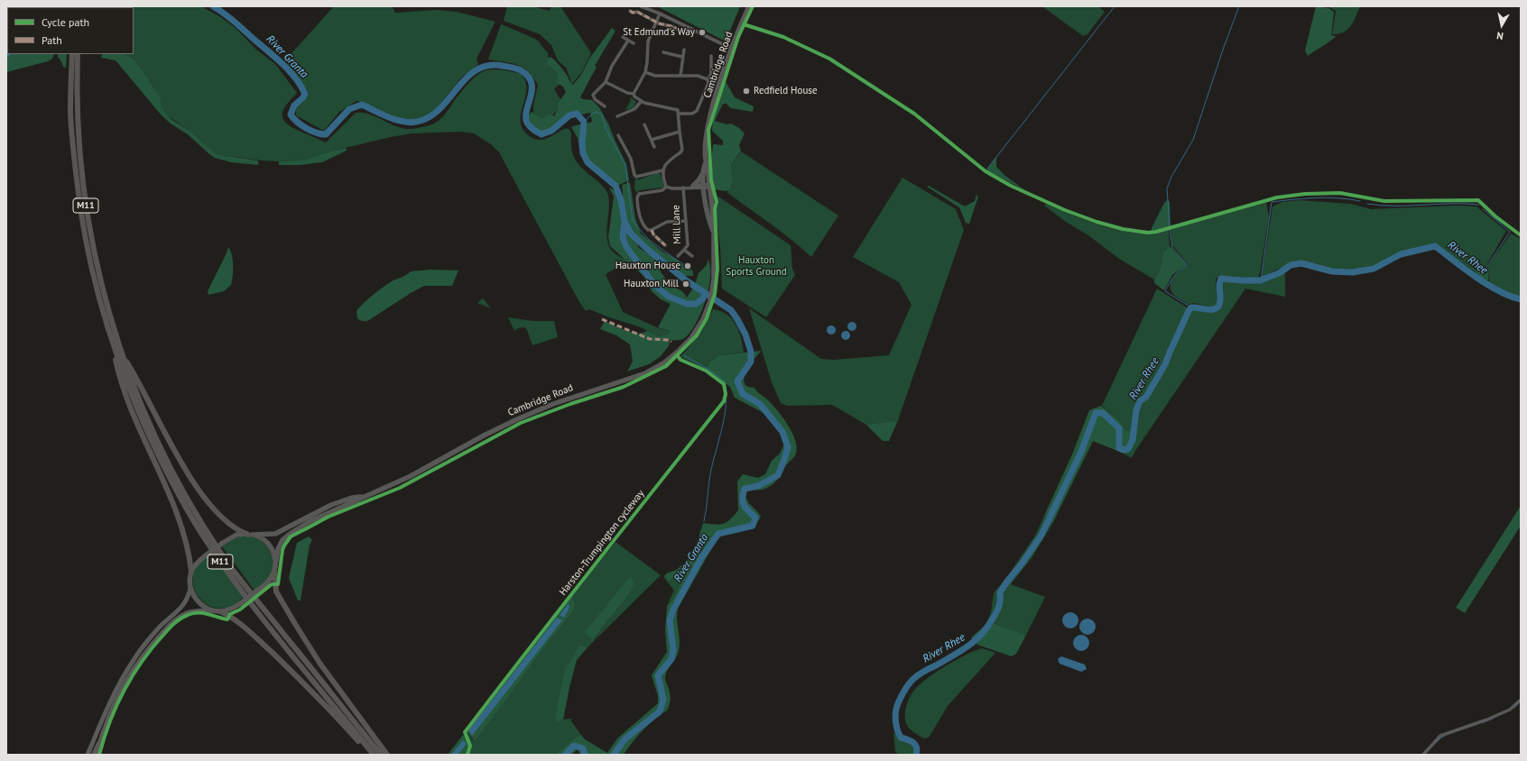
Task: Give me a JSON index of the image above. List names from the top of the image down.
{
  "streets": {
    "highway": ["Cambridge Road", "M11"],
    "street": ["Mill Lane"],
    "cycle path": ["Harston-Trumpington cycleway"]
  },
  "crossings": [
    ["Cambridge Road", "M11"]
  ],
  "water": ["River Granta", "River Rhee"],
  "parks": ["Hauxton Sports Ground"],
  "places": [
    "St Edmund's Way",
    "Redfield House",
    "Hauxton House",
    "Hauxton Mill"
  ],
  "legend": ["Cycle path", "Path"],
  "north": "bottom"
}
